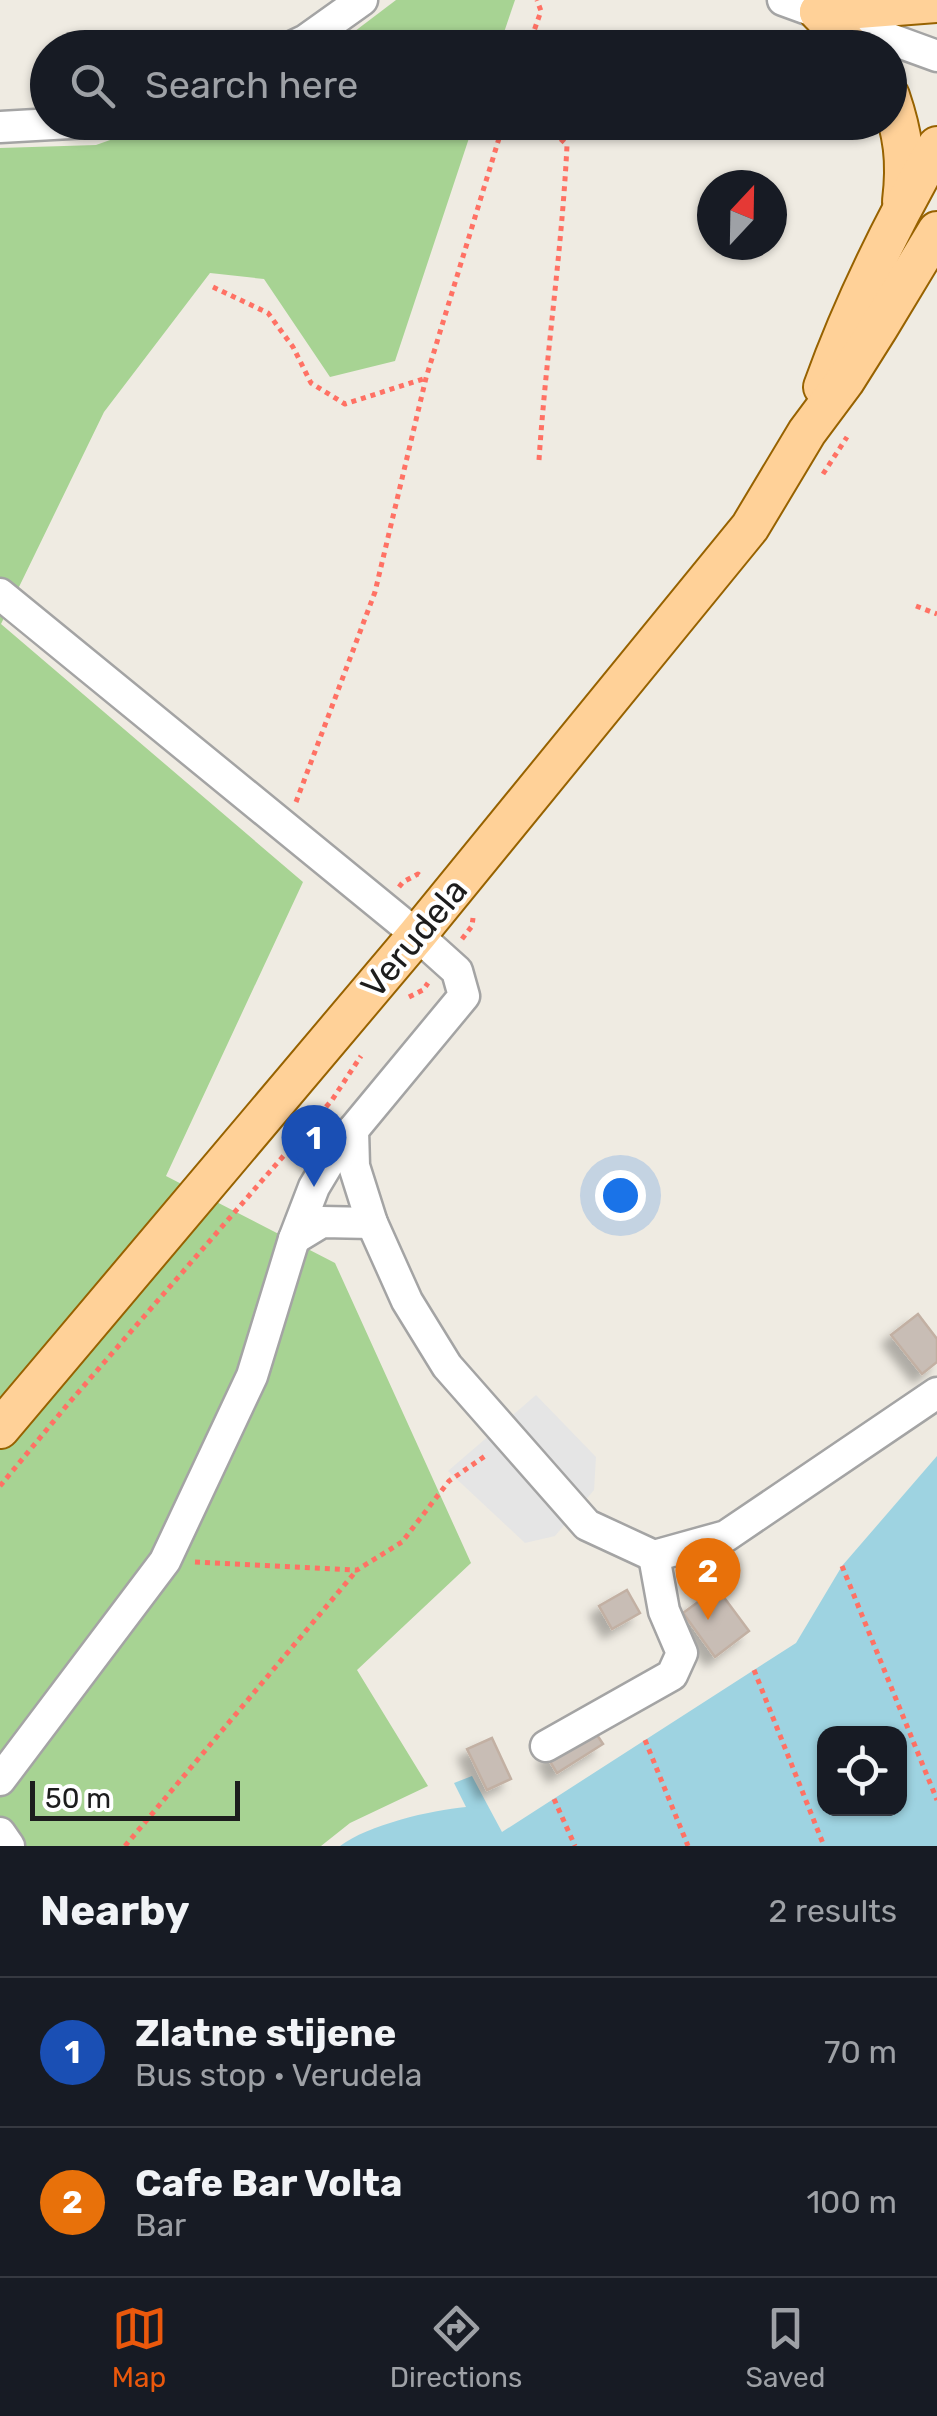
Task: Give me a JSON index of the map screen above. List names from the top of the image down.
{
  "streets": {
    "main road": ["Verudela"]
  },
  "scale_bar": "50 m",
  "north": "top",
  "page": {
    "search": "Search here",
    "pins": ["1", "2"],
    "scale": "50 m",
    "heading": ["Nearby", "2 results"],
    "list": [
      {
        "mark": "1",
        "name": "Zlatne stijene",
        "note": "Bus stop · Verudela",
        "value": "70 m"
      },
      {
        "mark": "2",
        "name": "Cafe Bar Volta",
        "note": "Bar",
        "value": "100 m"
      }
    ],
    "nav": ["Map", "Directions", "Saved"]
  }
}
